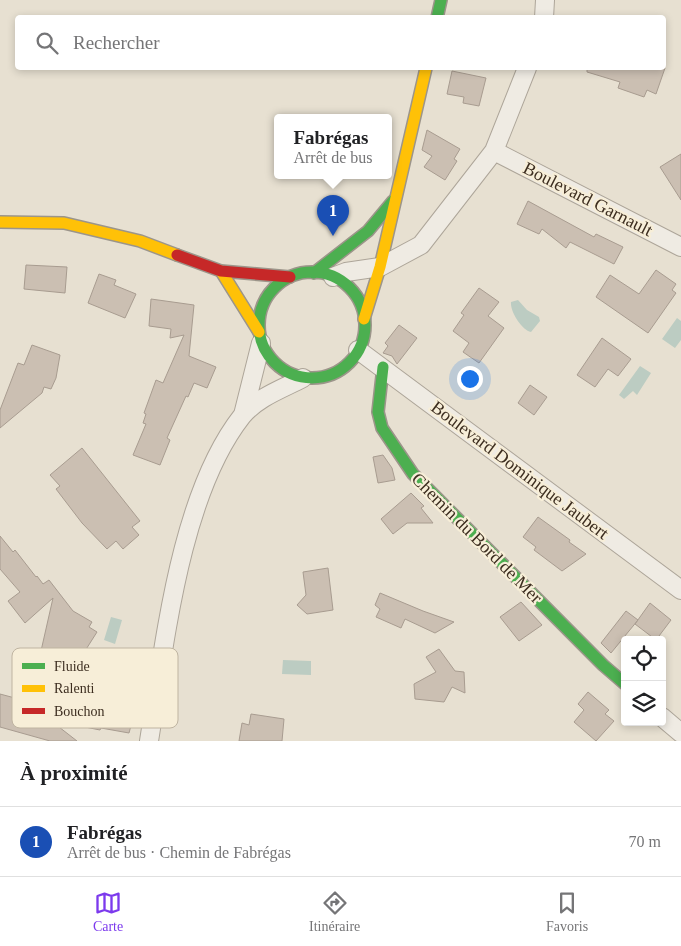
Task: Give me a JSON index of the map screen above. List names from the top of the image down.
{
  "streets": {
    "street": ["Boulevard Garnault", "Boulevard Dominique Jaubert", "Chemin du Bord de Mer"]
  },
  "crossings": [
    ["Boulevard Dominique Jaubert", "Chemin du Bord de Mer"]
  ],
  "legend": ["Fluide", "Ralenti", "Bouchon"],
  "page": {
    "search": "Rechercher",
    "popup": ["Fabrégas", "Arrêt de bus"],
    "pins": "1",
    "heading": "À proximité",
    "list": [
      {
        "mark": "1",
        "name": "Fabrégas",
        "note": "Arrêt de bus · Chemin de Fabrégas",
        "value": "70 m"
      }
    ],
    "nav": ["Carte", "Itinéraire", "Favoris"]
  }
}
